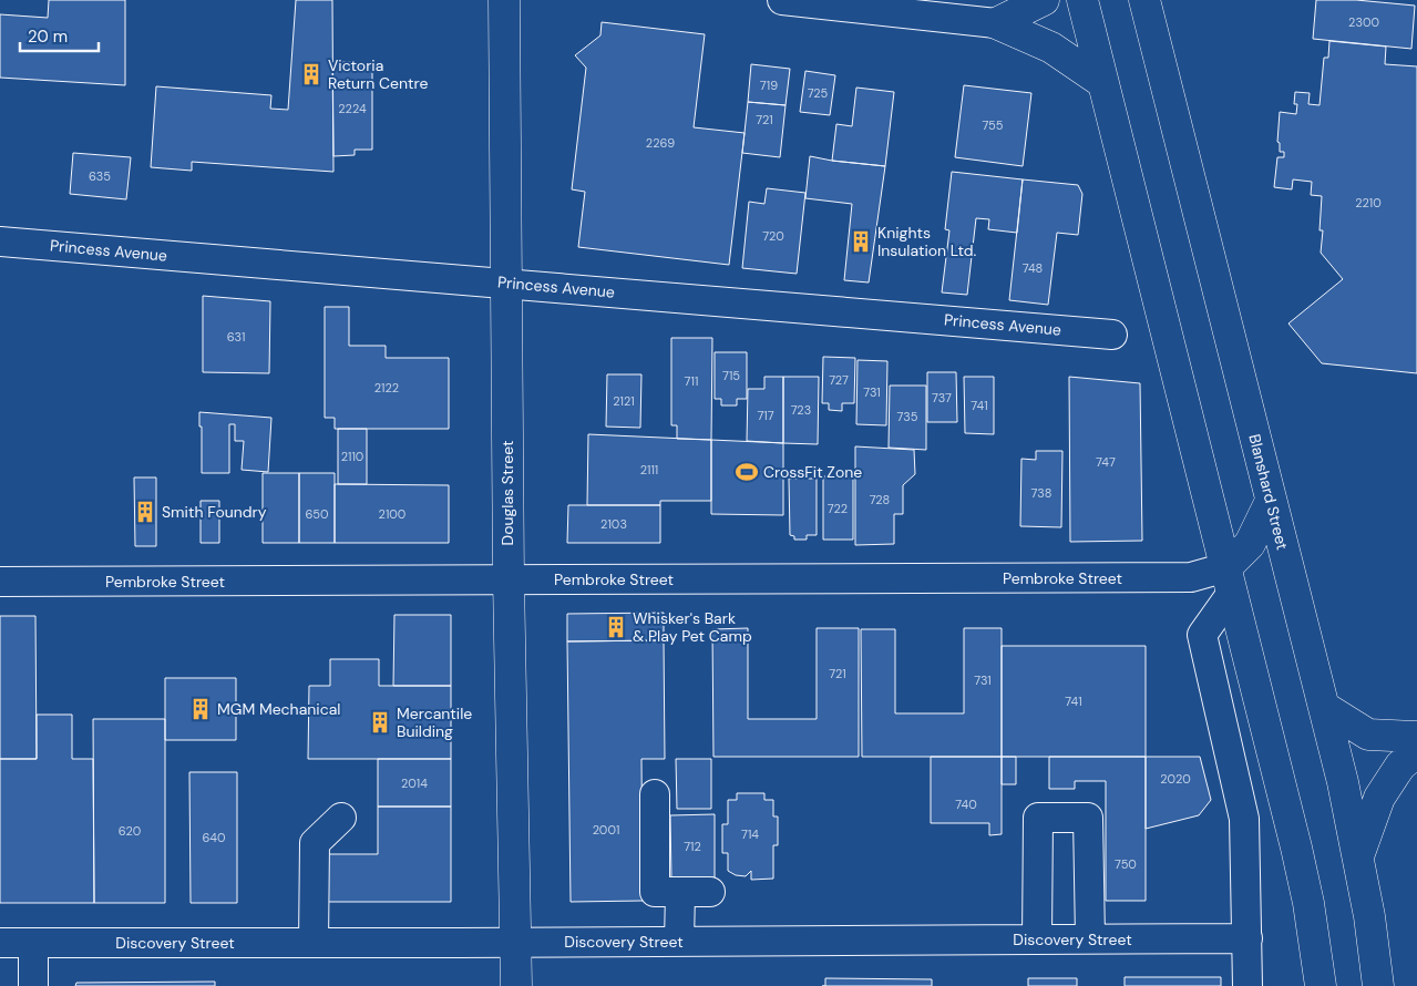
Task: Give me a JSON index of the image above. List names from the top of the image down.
{
  "streets": {
    "main road": ["Blanshard Street", "Douglas Street"],
    "street": ["Princess Avenue", "Pembroke Street", "Discovery Street"]
  },
  "crossings": [
    ["Princess Avenue", "Douglas Street"],
    ["Douglas Street", "Pembroke Street"],
    ["Douglas Street", "Discovery Street"]
  ],
  "places": {
    "building": [
      "Victoria Return Centre",
      "Knights Insulation Ltd.",
      "Smith Foundry",
      "Whisker's Bark & Play Pet Camp",
      "MGM Mechanical",
      "Mercantile Building"
    ],
    "sports": ["CrossFit Zone"]
  },
  "house_numbers": [
    "2300",
    "719",
    "725",
    "2224",
    "721",
    "755",
    "2269",
    "635",
    "2210",
    "720",
    "748",
    "631",
    "715",
    "727",
    "711",
    "2122",
    "731",
    "737",
    "2121",
    "741",
    "723",
    "717",
    "735",
    "2110",
    "747",
    "2111",
    "738",
    "728",
    "722",
    "650",
    "2100",
    "2103",
    "721",
    "731",
    "741",
    "2020",
    "2014",
    "740",
    "2001",
    "620",
    "714",
    "640",
    "712",
    "750"
  ],
  "scale_bar": "20 m"
}
